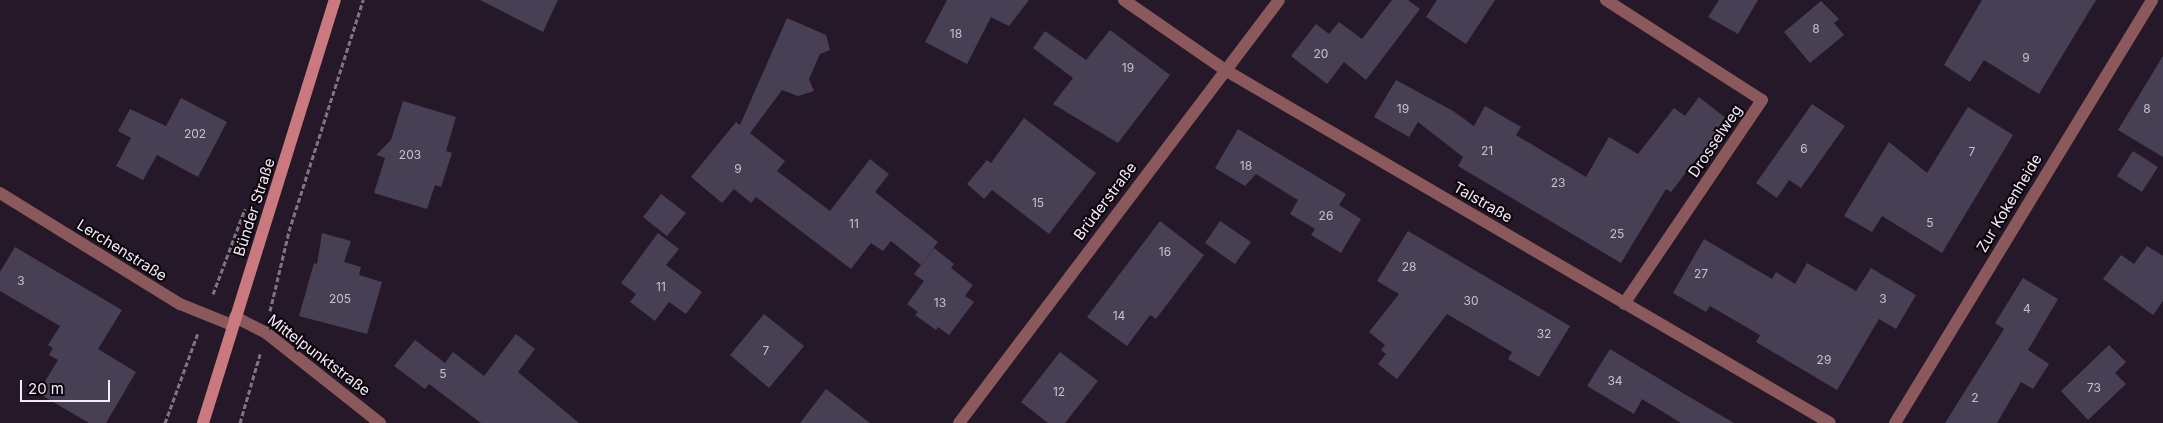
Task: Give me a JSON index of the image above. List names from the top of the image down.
{
  "streets": {
    "main road": ["Bünder Straße"],
    "street": [
      "Drosselweg",
      "Brüderstraße",
      "Talstraße",
      "Zur Kokenheide",
      "Lerchenstraße",
      "Mittelpunktstraße"
    ]
  },
  "crossings": [
    ["Drosselweg", "Talstraße"],
    ["Brüderstraße", "Talstraße"],
    ["Bünder Straße", "Lerchenstraße"],
    ["Bünder Straße", "Mittelpunktstraße"],
    ["Lerchenstraße", "Mittelpunktstraße"]
  ],
  "house_numbers": [
    "8",
    "18",
    "20",
    "9",
    "19",
    "19",
    "8",
    "202",
    "6",
    "21",
    "7",
    "203",
    "18",
    "9",
    "23",
    "15",
    "26",
    "5",
    "11",
    "25",
    "16",
    "28",
    "27",
    "3",
    "11",
    "205",
    "3",
    "30",
    "13",
    "4",
    "14",
    "32",
    "7",
    "29",
    "5",
    "34",
    "73",
    "12",
    "2"
  ],
  "scale_bar": "20 m"
}
